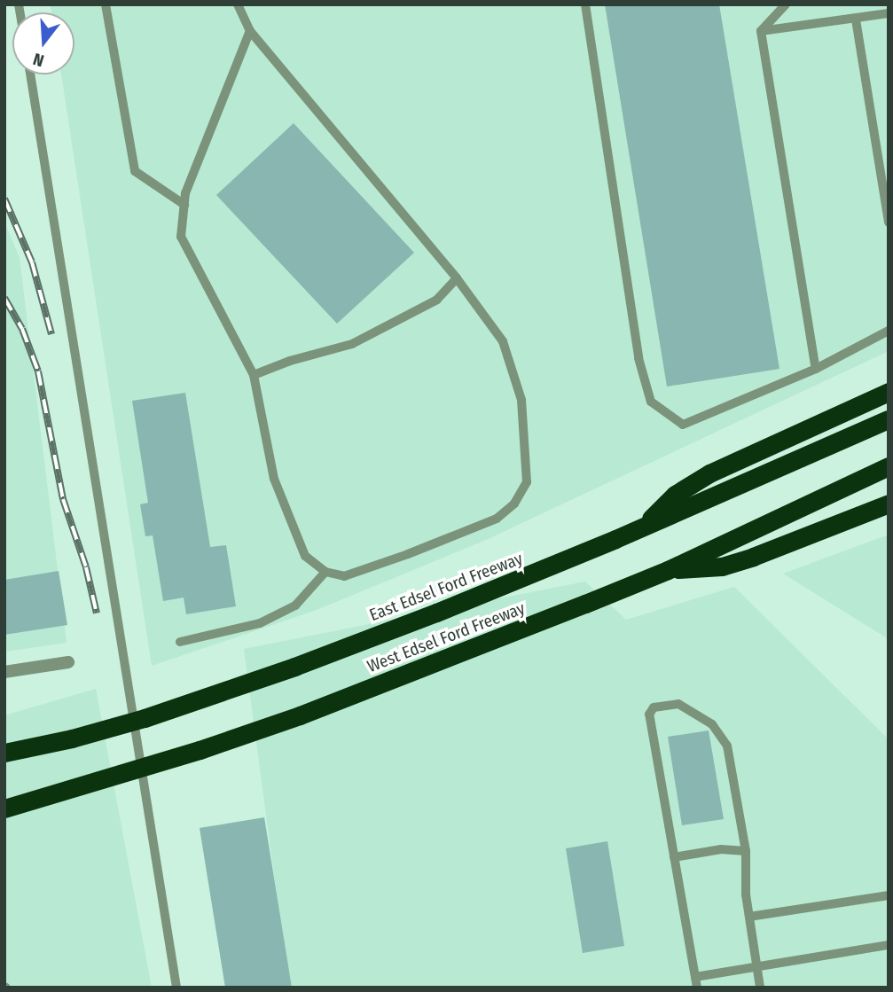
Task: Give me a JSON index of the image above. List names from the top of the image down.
{
  "streets": {
    "highway": ["East Edsel Ford Freeway", "West Edsel Ford Freeway"]
  },
  "north": "bottom"
}
